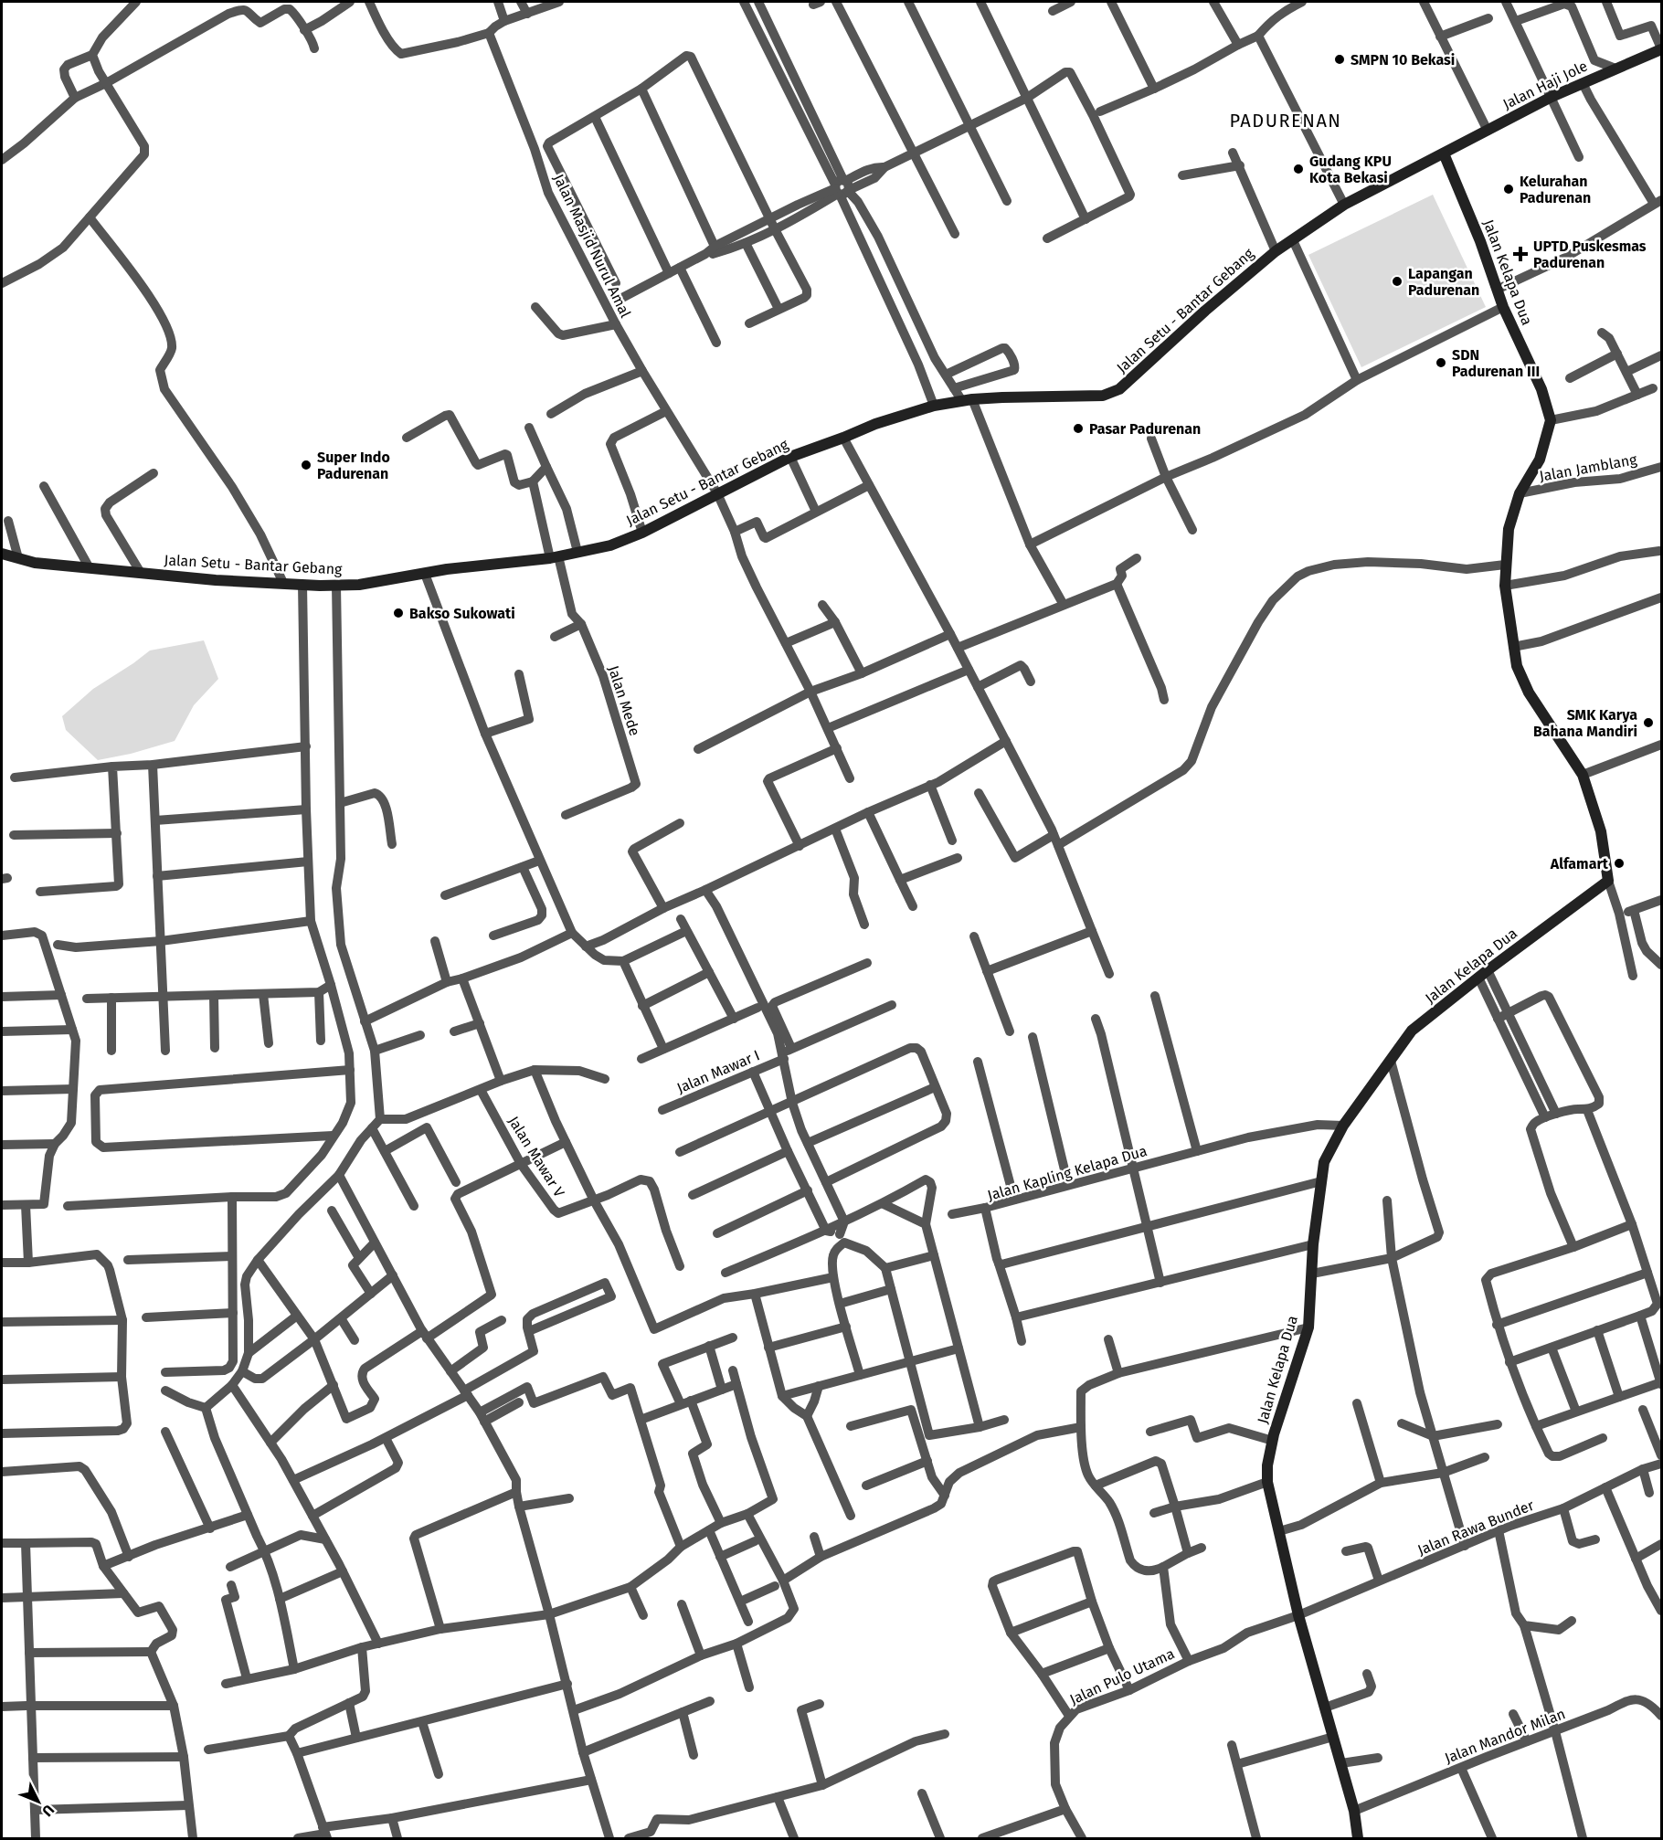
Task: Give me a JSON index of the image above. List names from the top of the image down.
{
  "streets": {
    "main road": ["Jalan Haji Jole", "Jalan Kelapa Dua", "Jalan Setu - Bantar Gebang"],
    "street": [
      "Jalan Masjid Nurul Amal",
      "Jalan Jamblang",
      "Jalan Mede",
      "Jalan Mawar I",
      "Jalan Mawar V",
      "Jalan Kapling Kelapa Dua",
      "Jalan Rawa Bunder",
      "Jalan Pulo Utama",
      "Jalan Mandor Milan"
    ]
  },
  "crossings": [
    ["Jalan Haji Jole", "Jalan Kelapa Dua"],
    ["Jalan Haji Jole", "Jalan Setu - Bantar Gebang"],
    ["Jalan Masjid Nurul Amal", "Jalan Setu - Bantar Gebang"],
    ["Jalan Kelapa Dua", "Jalan Setu - Bantar Gebang"],
    ["Jalan Kelapa Dua", "Jalan Kapling Kelapa Dua"],
    ["Jalan Kelapa Dua", "Jalan Rawa Bunder"],
    ["Jalan Kelapa Dua", "Jalan Pulo Utama"],
    ["Jalan Kelapa Dua", "Jalan Mandor Milan"],
    ["Jalan Setu - Bantar Gebang", "Jalan Mede"],
    ["Jalan Rawa Bunder", "Jalan Pulo Utama"]
  ],
  "districts": ["PADURENAN"],
  "places": {
    "other": [
      "SMPN 10 Bekasi",
      "Gudang KPU Kota Bekasi",
      "Kelurahan Padurenan",
      "Lapangan Padurenan",
      "SDN Padurenan III",
      "Pasar Padurenan",
      "Super Indo Padurenan",
      "Bakso Sukowati",
      "SMK Karya Bahana Mandiri",
      "Alfamart"
    ],
    "health": ["UPTD Puskesmas Padurenan"]
  },
  "north": "bottom right"
}
